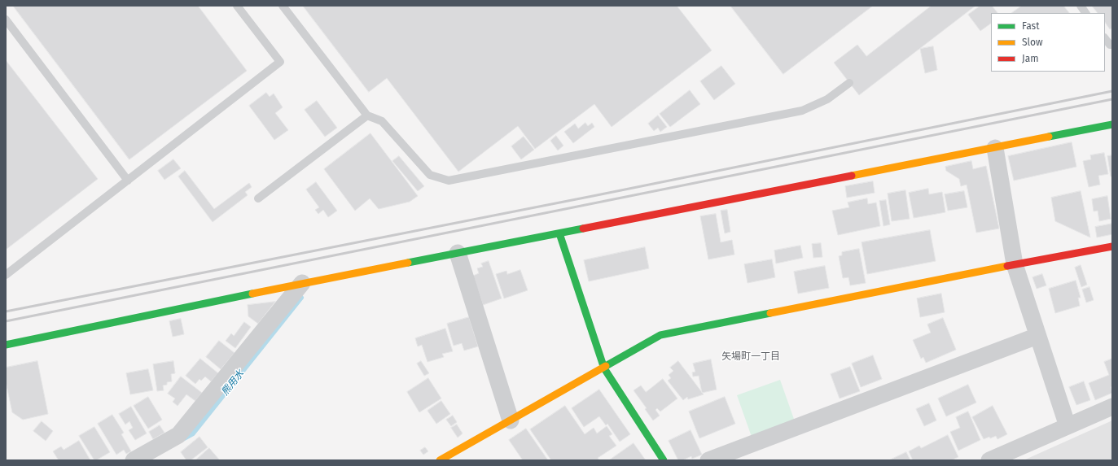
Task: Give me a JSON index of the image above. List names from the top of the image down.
{
  "districts": ["矢場町一丁目"],
  "water": ["熊用水"],
  "legend": ["Fast", "Slow", "Jam"]
}
